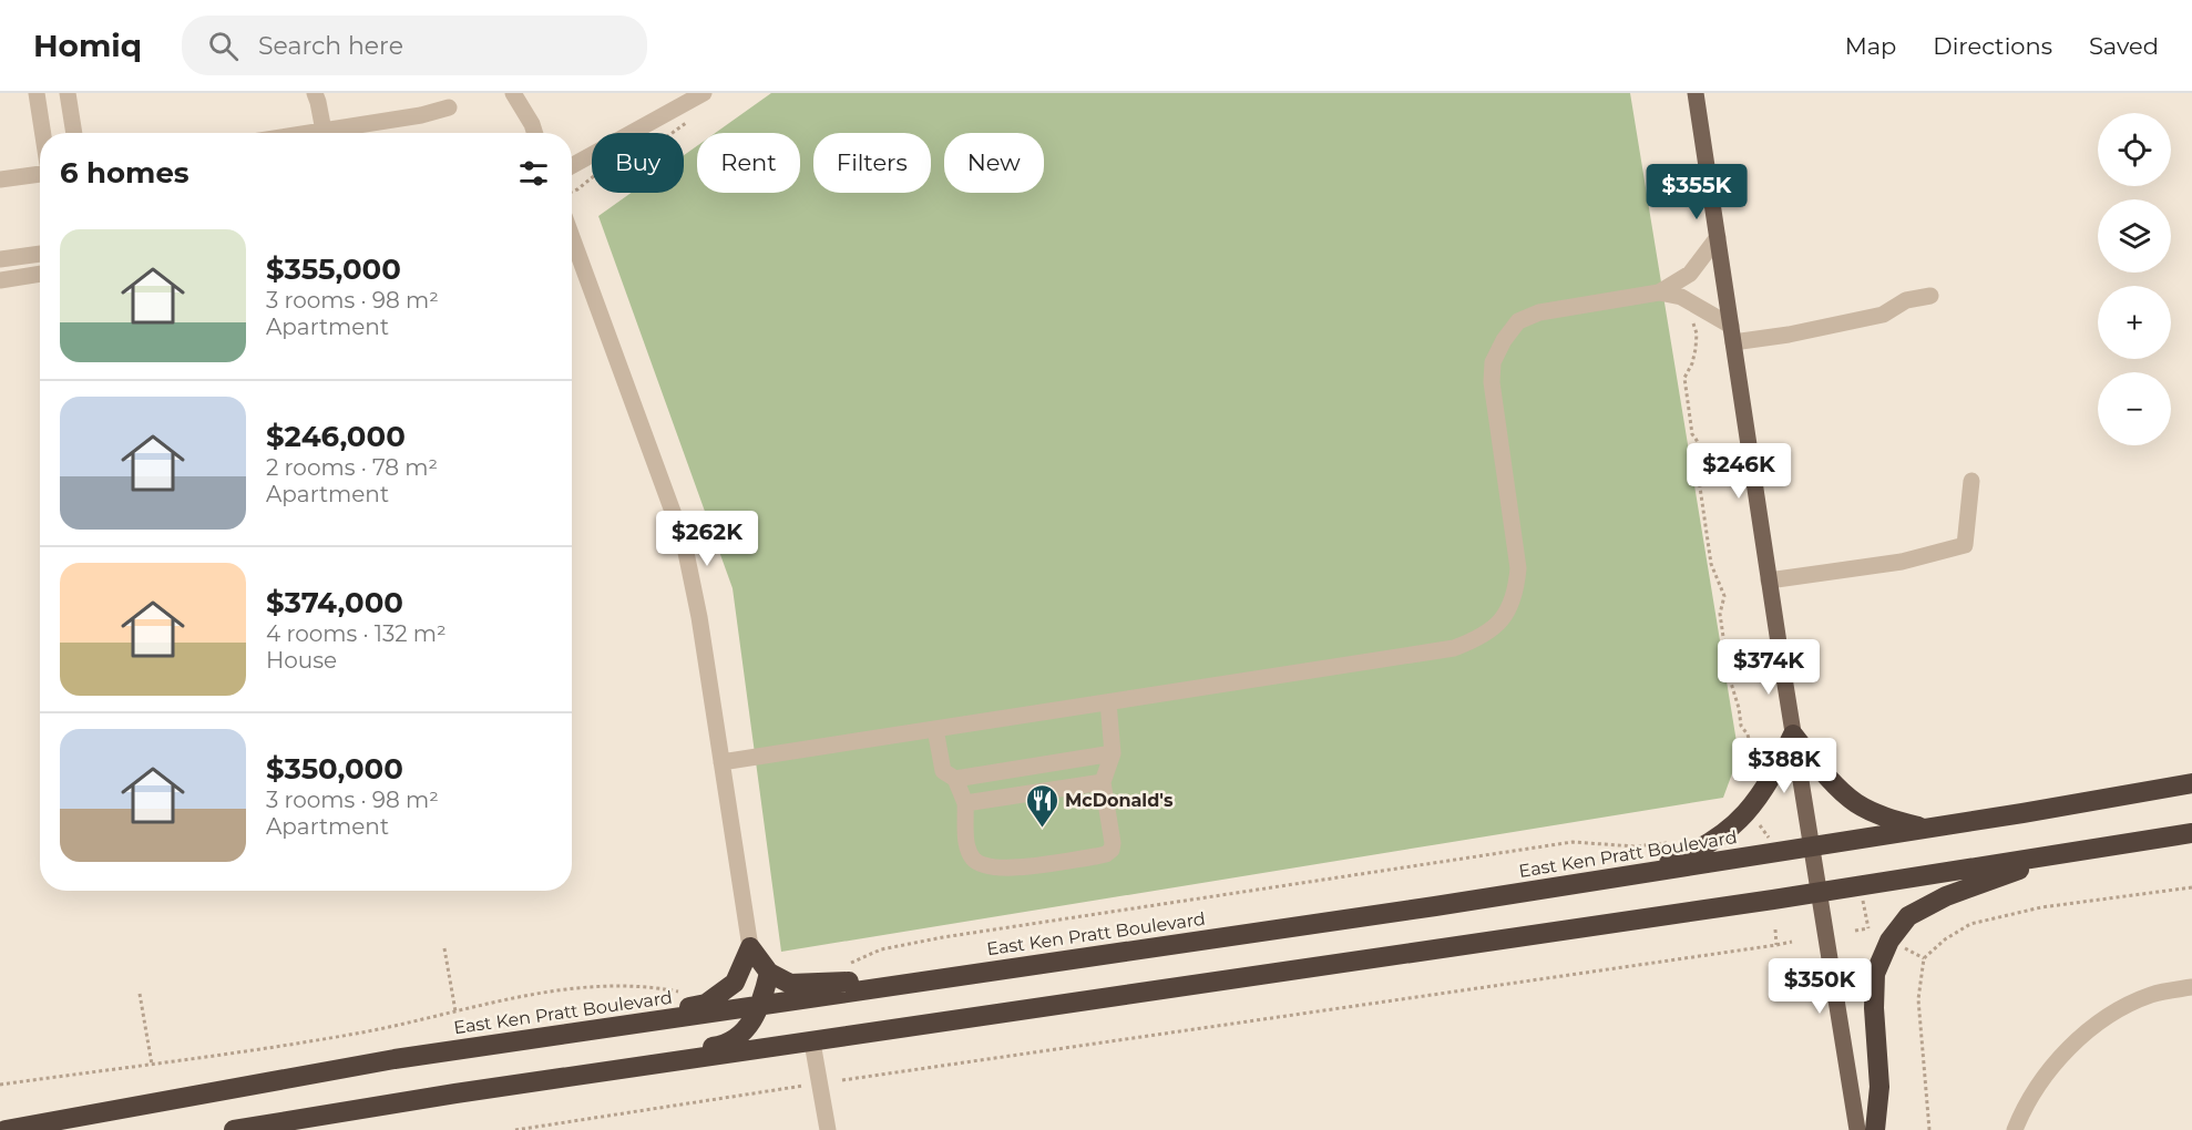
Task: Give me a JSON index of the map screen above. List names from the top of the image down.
{
  "streets": {
    "highway": ["East Ken Pratt Boulevard"]
  },
  "places": {
    "restaurant": ["McDonald's"]
  },
  "page": {
    "header": "Homiq",
    "search": "Search here",
    "nav": ["Map", "Directions", "Saved"],
    "map_buttons": ["+", "−"],
    "chip": [
      "Buy",
      "Rent",
      "Filters",
      "New"
    ],
    "heading": "6 homes",
    "price": [
      "$355K",
      "$246K",
      "$262K",
      "$374K",
      "$388K",
      "$350K"
    ],
    "list": [
      {
        "name": "$355,000",
        "note": "3 rooms · 98 m² · Apartment"
      },
      {
        "name": "$246,000",
        "note": "2 rooms · 78 m² · Apartment"
      },
      {
        "name": "$374,000",
        "note": "4 rooms · 132 m² · House"
      },
      {
        "name": "$350,000",
        "note": "3 rooms · 98 m² · Apartment"
      }
    ]
  }
}
